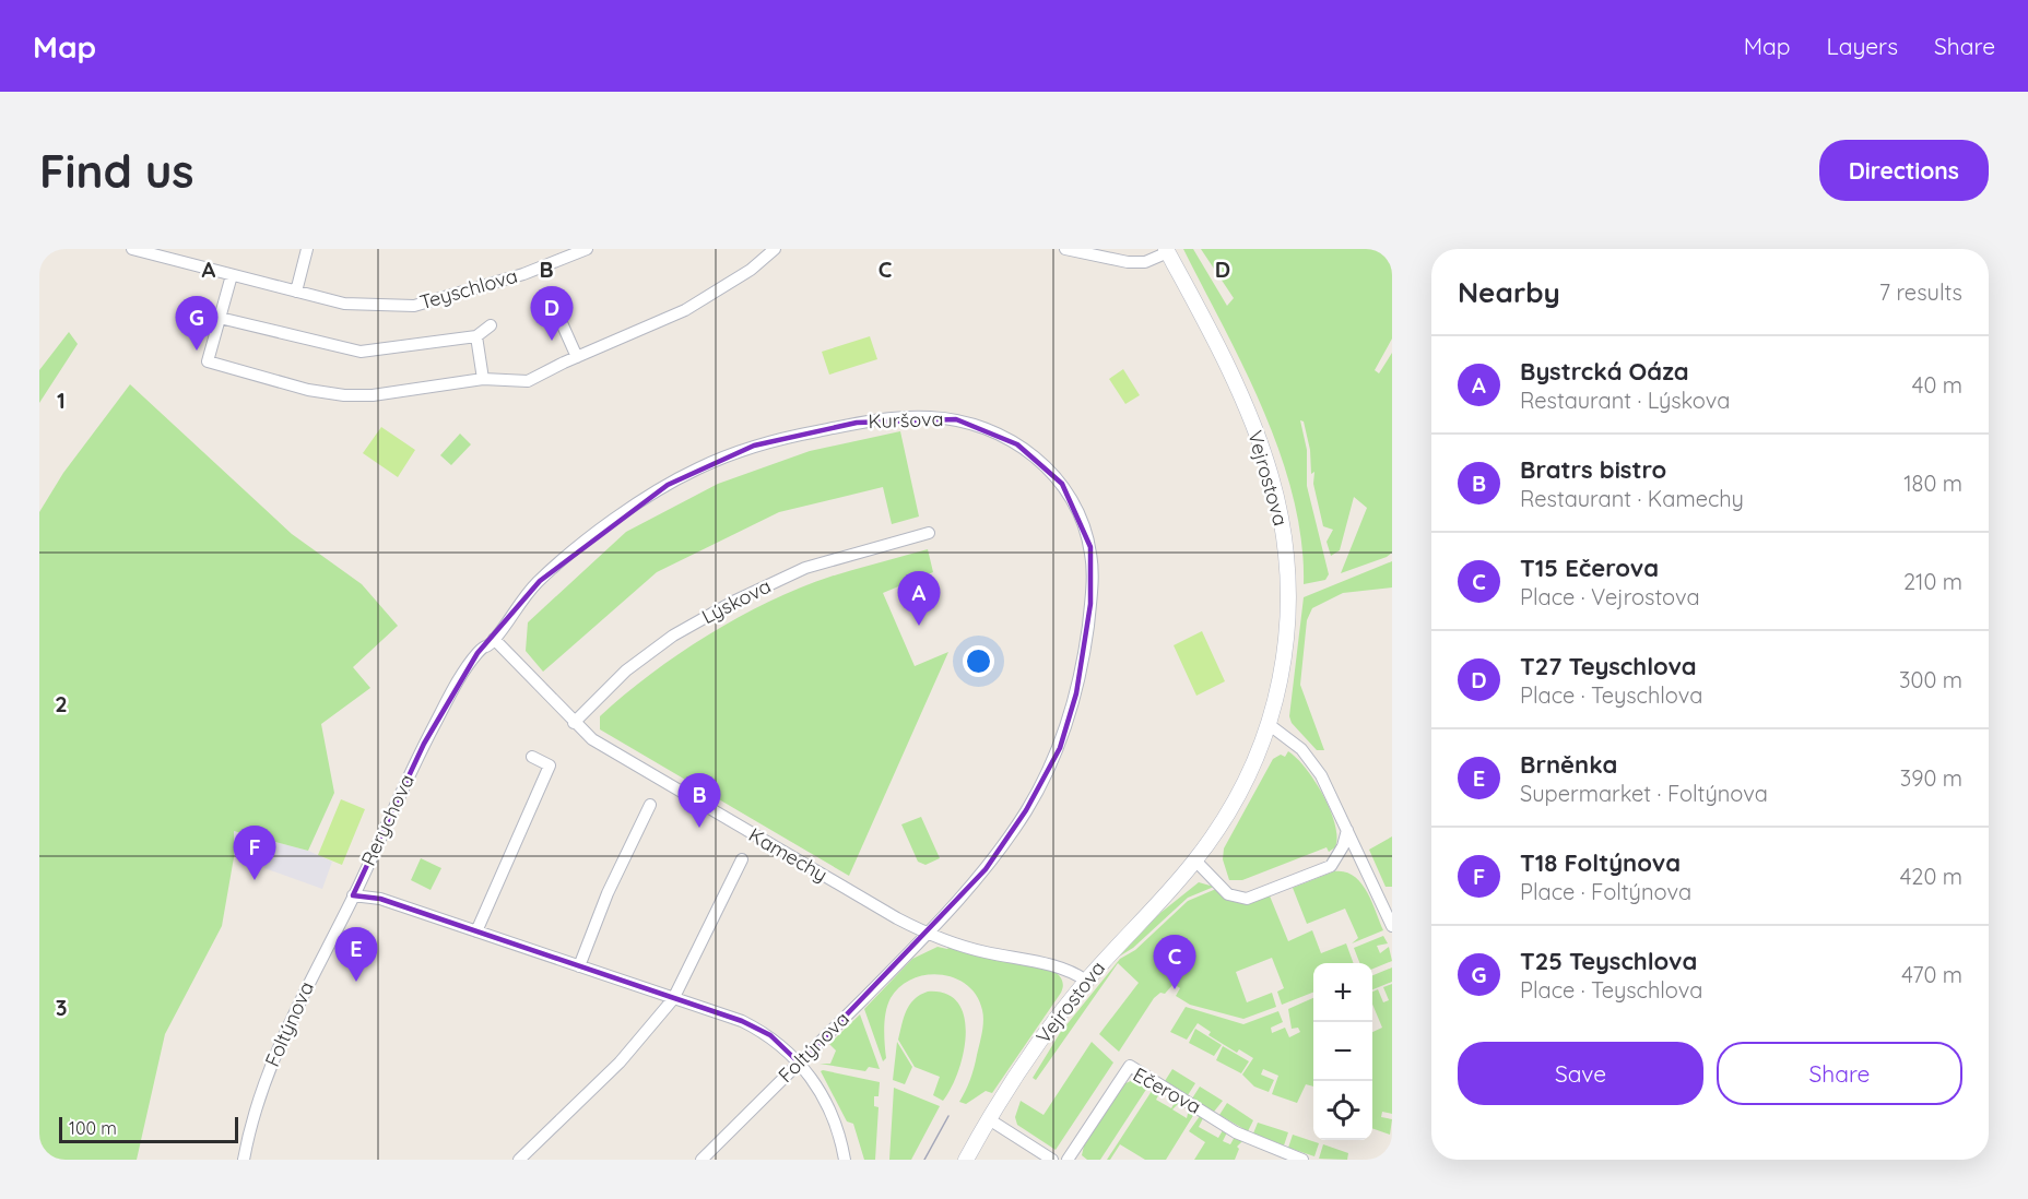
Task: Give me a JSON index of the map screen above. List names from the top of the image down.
{
  "streets": {
    "street": [
      "Teyschlova",
      "Kuršova",
      "Vejrostova",
      "Lýskova",
      "Rerychova",
      "Kamechy",
      "Foltýnova",
      "Ečerova"
    ]
  },
  "crossings": [
    ["Kuršova", "Rerychova"],
    ["Kuršova", "Kamechy"],
    ["Kuršova", "Foltýnova"],
    ["Vejrostova", "Kamechy"],
    ["Lýskova", "Kamechy"],
    ["Rerychova", "Kamechy"],
    ["Rerychova", "Foltýnova"],
    ["Kamechy", "Foltýnova"]
  ],
  "scale_bar": "100 m",
  "page": {
    "header": "Map",
    "nav": ["Map", "Layers", "Share"],
    "buttons": [
      "Directions",
      ["Save", "Share"]
    ],
    "title": "Find us",
    "heading": ["Nearby", "7 results"],
    "pins": [
      "D",
      "G",
      "A",
      "B",
      "F",
      "E",
      "C"
    ],
    "list": [
      {
        "mark": "A",
        "name": "Bystrcká Oáza",
        "note": "Restaurant · Lýskova",
        "value": "40 m"
      },
      {
        "mark": "B",
        "name": "Bratrs bistro",
        "note": "Restaurant · Kamechy",
        "value": "180 m"
      },
      {
        "mark": "C",
        "name": "T15 Ečerova",
        "note": "Place · Vejrostova",
        "value": "210 m"
      },
      {
        "mark": "D",
        "name": "T27 Teyschlova",
        "note": "Place · Teyschlova",
        "value": "300 m"
      },
      {
        "mark": "E",
        "name": "Brněnka",
        "note": "Supermarket · Foltýnova",
        "value": "390 m"
      },
      {
        "mark": "F",
        "name": "T18 Foltýnova",
        "note": "Place · Foltýnova",
        "value": "420 m"
      },
      {
        "mark": "G",
        "name": "T25 Teyschlova",
        "note": "Place · Teyschlova",
        "value": "470 m"
      }
    ],
    "map_buttons": ["+", "−"],
    "scale": "100 m"
  },
  "grid": {
    "columns": [
      "A",
      "B",
      "C",
      "D"
    ],
    "rows": ["1", "2", "3"]
  }
}
